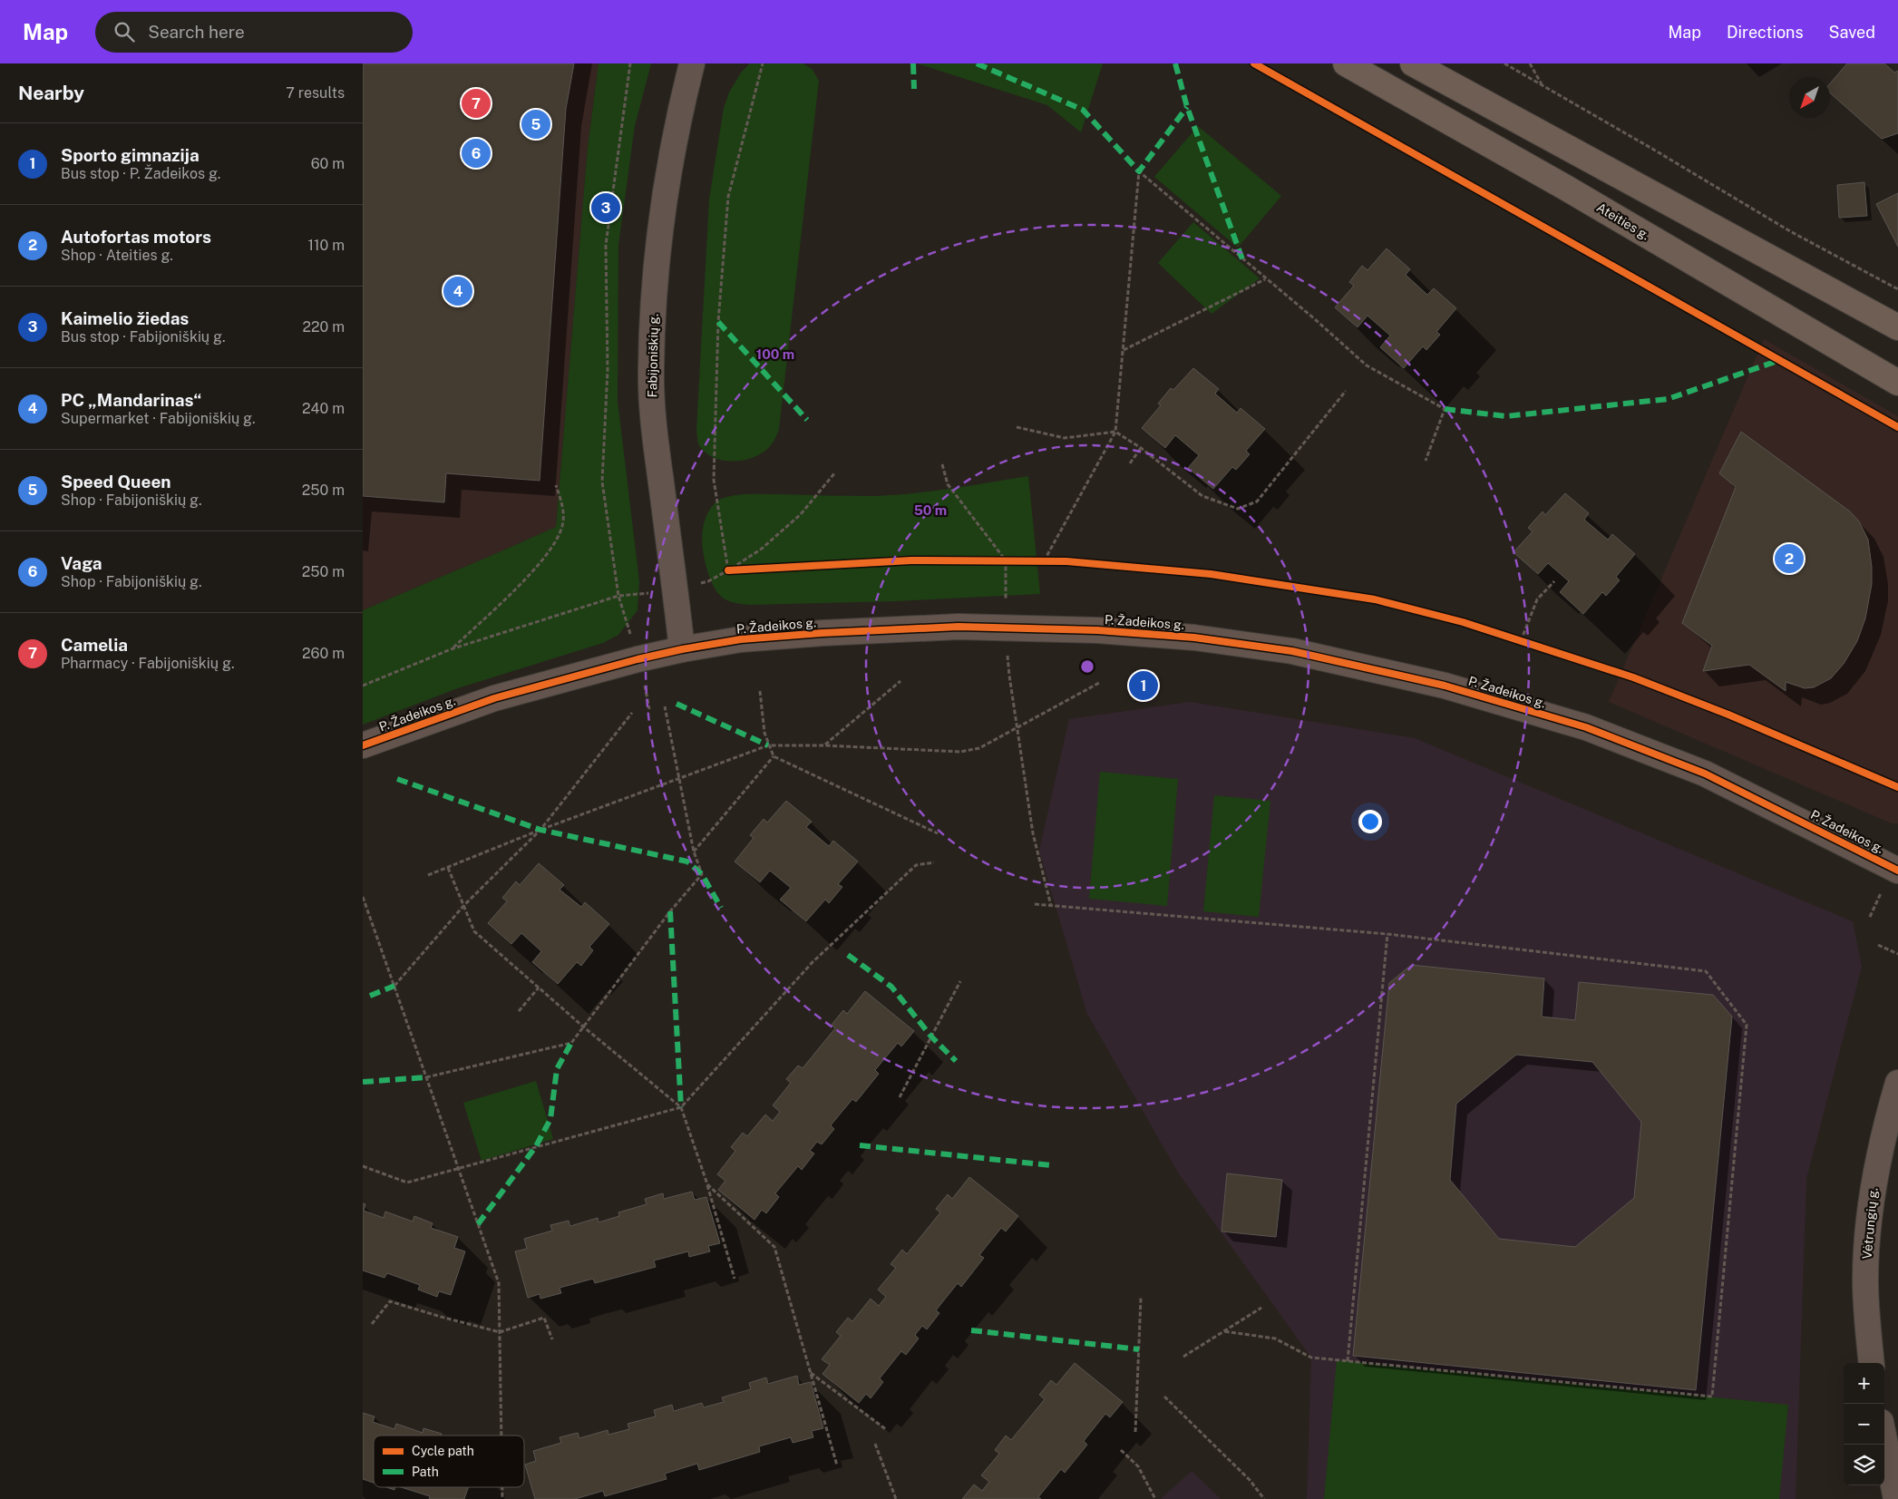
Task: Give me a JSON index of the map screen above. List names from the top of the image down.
{
  "streets": {
    "main road": ["Ateities g."],
    "street": ["Fabijoniškių g.", "P. Žadeikos g.", "Vėtrungių g."]
  },
  "crossings": [
    ["Fabijoniškių g.", "P. Žadeikos g."]
  ],
  "legend": ["Cycle path", "Path"],
  "north": "bottom left",
  "page": {
    "header": "Map",
    "search": "Search here",
    "nav": ["Map", "Directions", "Saved"],
    "heading": ["Nearby", "7 results"],
    "pins": [
      "7",
      "5",
      "6",
      "3",
      "4",
      "2",
      "1"
    ],
    "list": [
      {
        "mark": "1",
        "name": "Sporto gimnazija",
        "note": "Bus stop · P. Žadeikos g.",
        "value": "60 m"
      },
      {
        "mark": "2",
        "name": "Autofortas motors",
        "note": "Shop · Ateities g.",
        "value": "110 m"
      },
      {
        "mark": "3",
        "name": "Kaimelio žiedas",
        "note": "Bus stop · Fabijoniškių g.",
        "value": "220 m"
      },
      {
        "mark": "4",
        "name": "PC „Mandarinas“",
        "note": "Supermarket · Fabijoniškių g.",
        "value": "240 m"
      },
      {
        "mark": "5",
        "name": "Speed Queen",
        "note": "Shop · Fabijoniškių g.",
        "value": "250 m"
      },
      {
        "mark": "6",
        "name": "Vaga",
        "note": "Shop · Fabijoniškių g.",
        "value": "250 m"
      },
      {
        "mark": "7",
        "name": "Camelia",
        "note": "Pharmacy · Fabijoniškių g.",
        "value": "260 m"
      }
    ],
    "map_buttons": ["+", "−"]
  },
  "rings": ["100 m", "50 m"]
}
